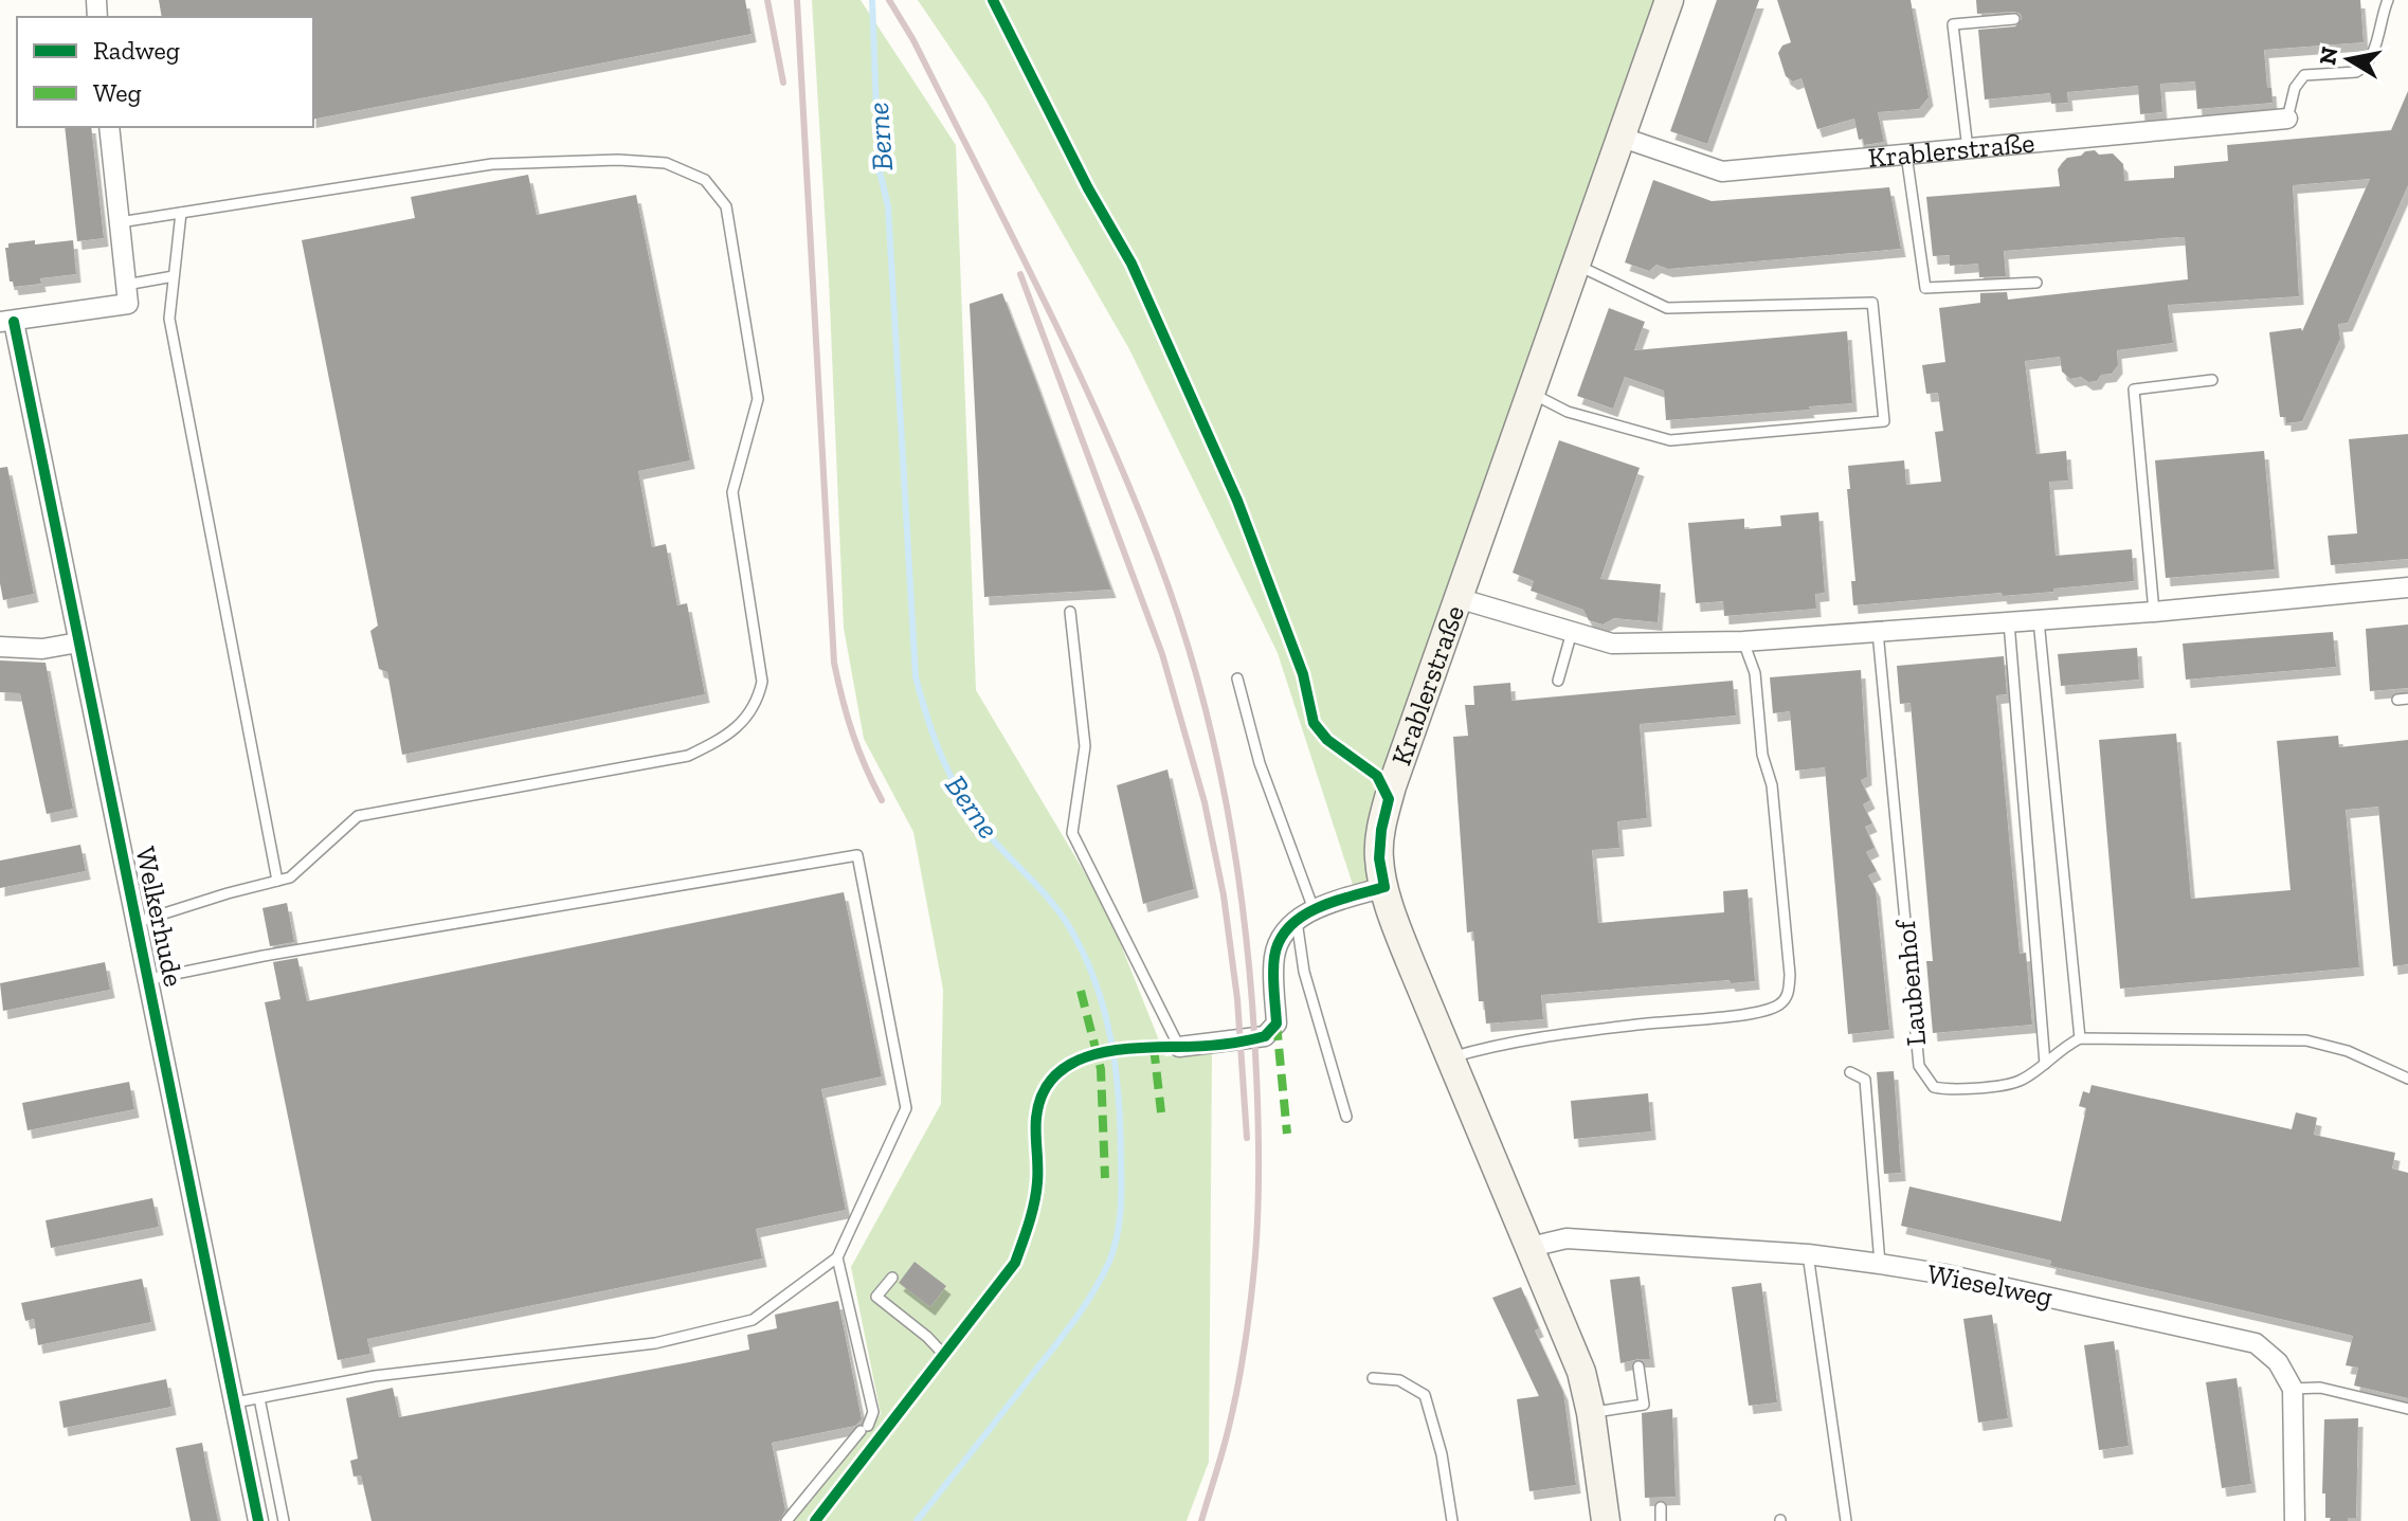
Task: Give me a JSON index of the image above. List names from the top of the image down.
{
  "streets": {
    "street": ["Krablerstraße", "Welkerhude", "Wieselweg"],
    "lane": ["Laubenhof"]
  },
  "crossings": [
    ["Krablerstraße", "Wieselweg"]
  ],
  "water": ["Berne"],
  "legend": ["Radweg", "Weg"],
  "north": "left"
}
